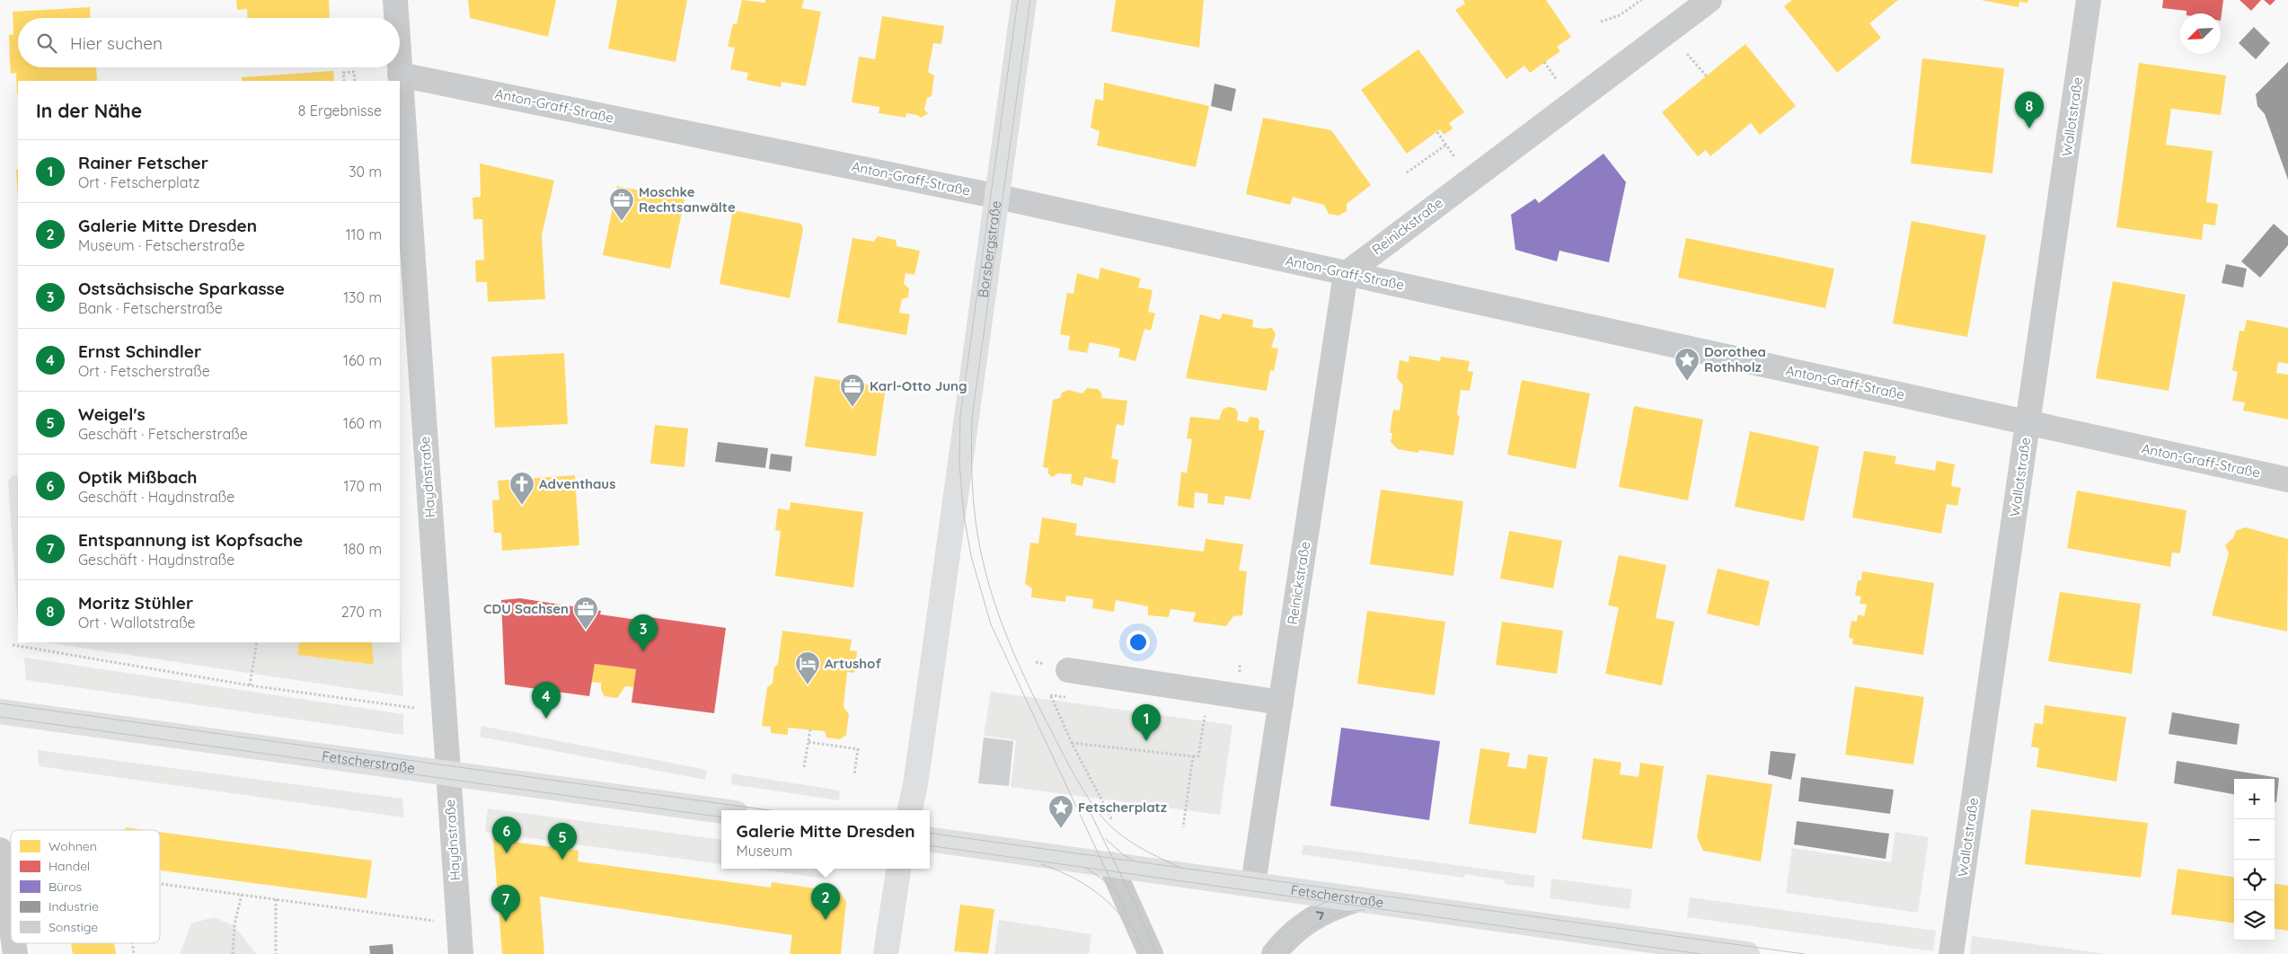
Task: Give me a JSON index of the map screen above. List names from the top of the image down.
{
  "streets": {
    "main road": ["Borsbergstraße", "Fetscherstraße"],
    "street": [
      "Anton-Graff-Straße",
      "Wallotstraße",
      "Reinickstraße",
      "Haydnstraße"
    ]
  },
  "crossings": [
    ["Anton-Graff-Straße", "Wallotstraße"],
    ["Anton-Graff-Straße", "Reinickstraße"],
    ["Anton-Graff-Straße", "Borsbergstraße"],
    ["Anton-Graff-Straße", "Haydnstraße"],
    ["Haydnstraße", "Fetscherstraße"]
  ],
  "places": {
    "office": ["Moschke Rechtsanwälte", "Karl-Otto Jung", "CDU Sachsen"],
    "place": ["Dorothea Rothholz", "Fetscherplatz"],
    "church": ["Adventhaus"],
    "hotel": ["Artushof"]
  },
  "legend": [
    "Wohnen",
    "Handel",
    "Büros",
    "Industrie",
    "Sonstige"
  ],
  "north": "bottom left",
  "page": {
    "search": "Hier suchen",
    "heading": ["In der Nähe", "8 Ergebnisse"],
    "pins": [
      "8",
      "3",
      "4",
      "1",
      "6",
      "5",
      "2",
      "7"
    ],
    "list": [
      {
        "mark": "1",
        "name": "Rainer Fetscher",
        "note": "Ort · Fetscherplatz",
        "value": "30 m"
      },
      {
        "mark": "2",
        "name": "Galerie Mitte Dresden",
        "note": "Museum · Fetscherstraße",
        "value": "110 m"
      },
      {
        "mark": "3",
        "name": "Ostsächsische Sparkasse",
        "note": "Bank · Fetscherstraße",
        "value": "130 m"
      },
      {
        "mark": "4",
        "name": "Ernst Schindler",
        "note": "Ort · Fetscherstraße",
        "value": "160 m"
      },
      {
        "mark": "5",
        "name": "Weigel's",
        "note": "Geschäft · Fetscherstraße",
        "value": "160 m"
      },
      {
        "mark": "6",
        "name": "Optik Mißbach",
        "note": "Geschäft · Haydnstraße",
        "value": "170 m"
      },
      {
        "mark": "7",
        "name": "Entspannung ist Kopfsache",
        "note": "Geschäft · Haydnstraße",
        "value": "180 m"
      },
      {
        "mark": "8",
        "name": "Moritz Stühler",
        "note": "Ort · Wallotstraße",
        "value": "270 m"
      }
    ],
    "map_buttons": ["+", "−"],
    "popup": ["Galerie Mitte Dresden", "Museum"]
  }
}
